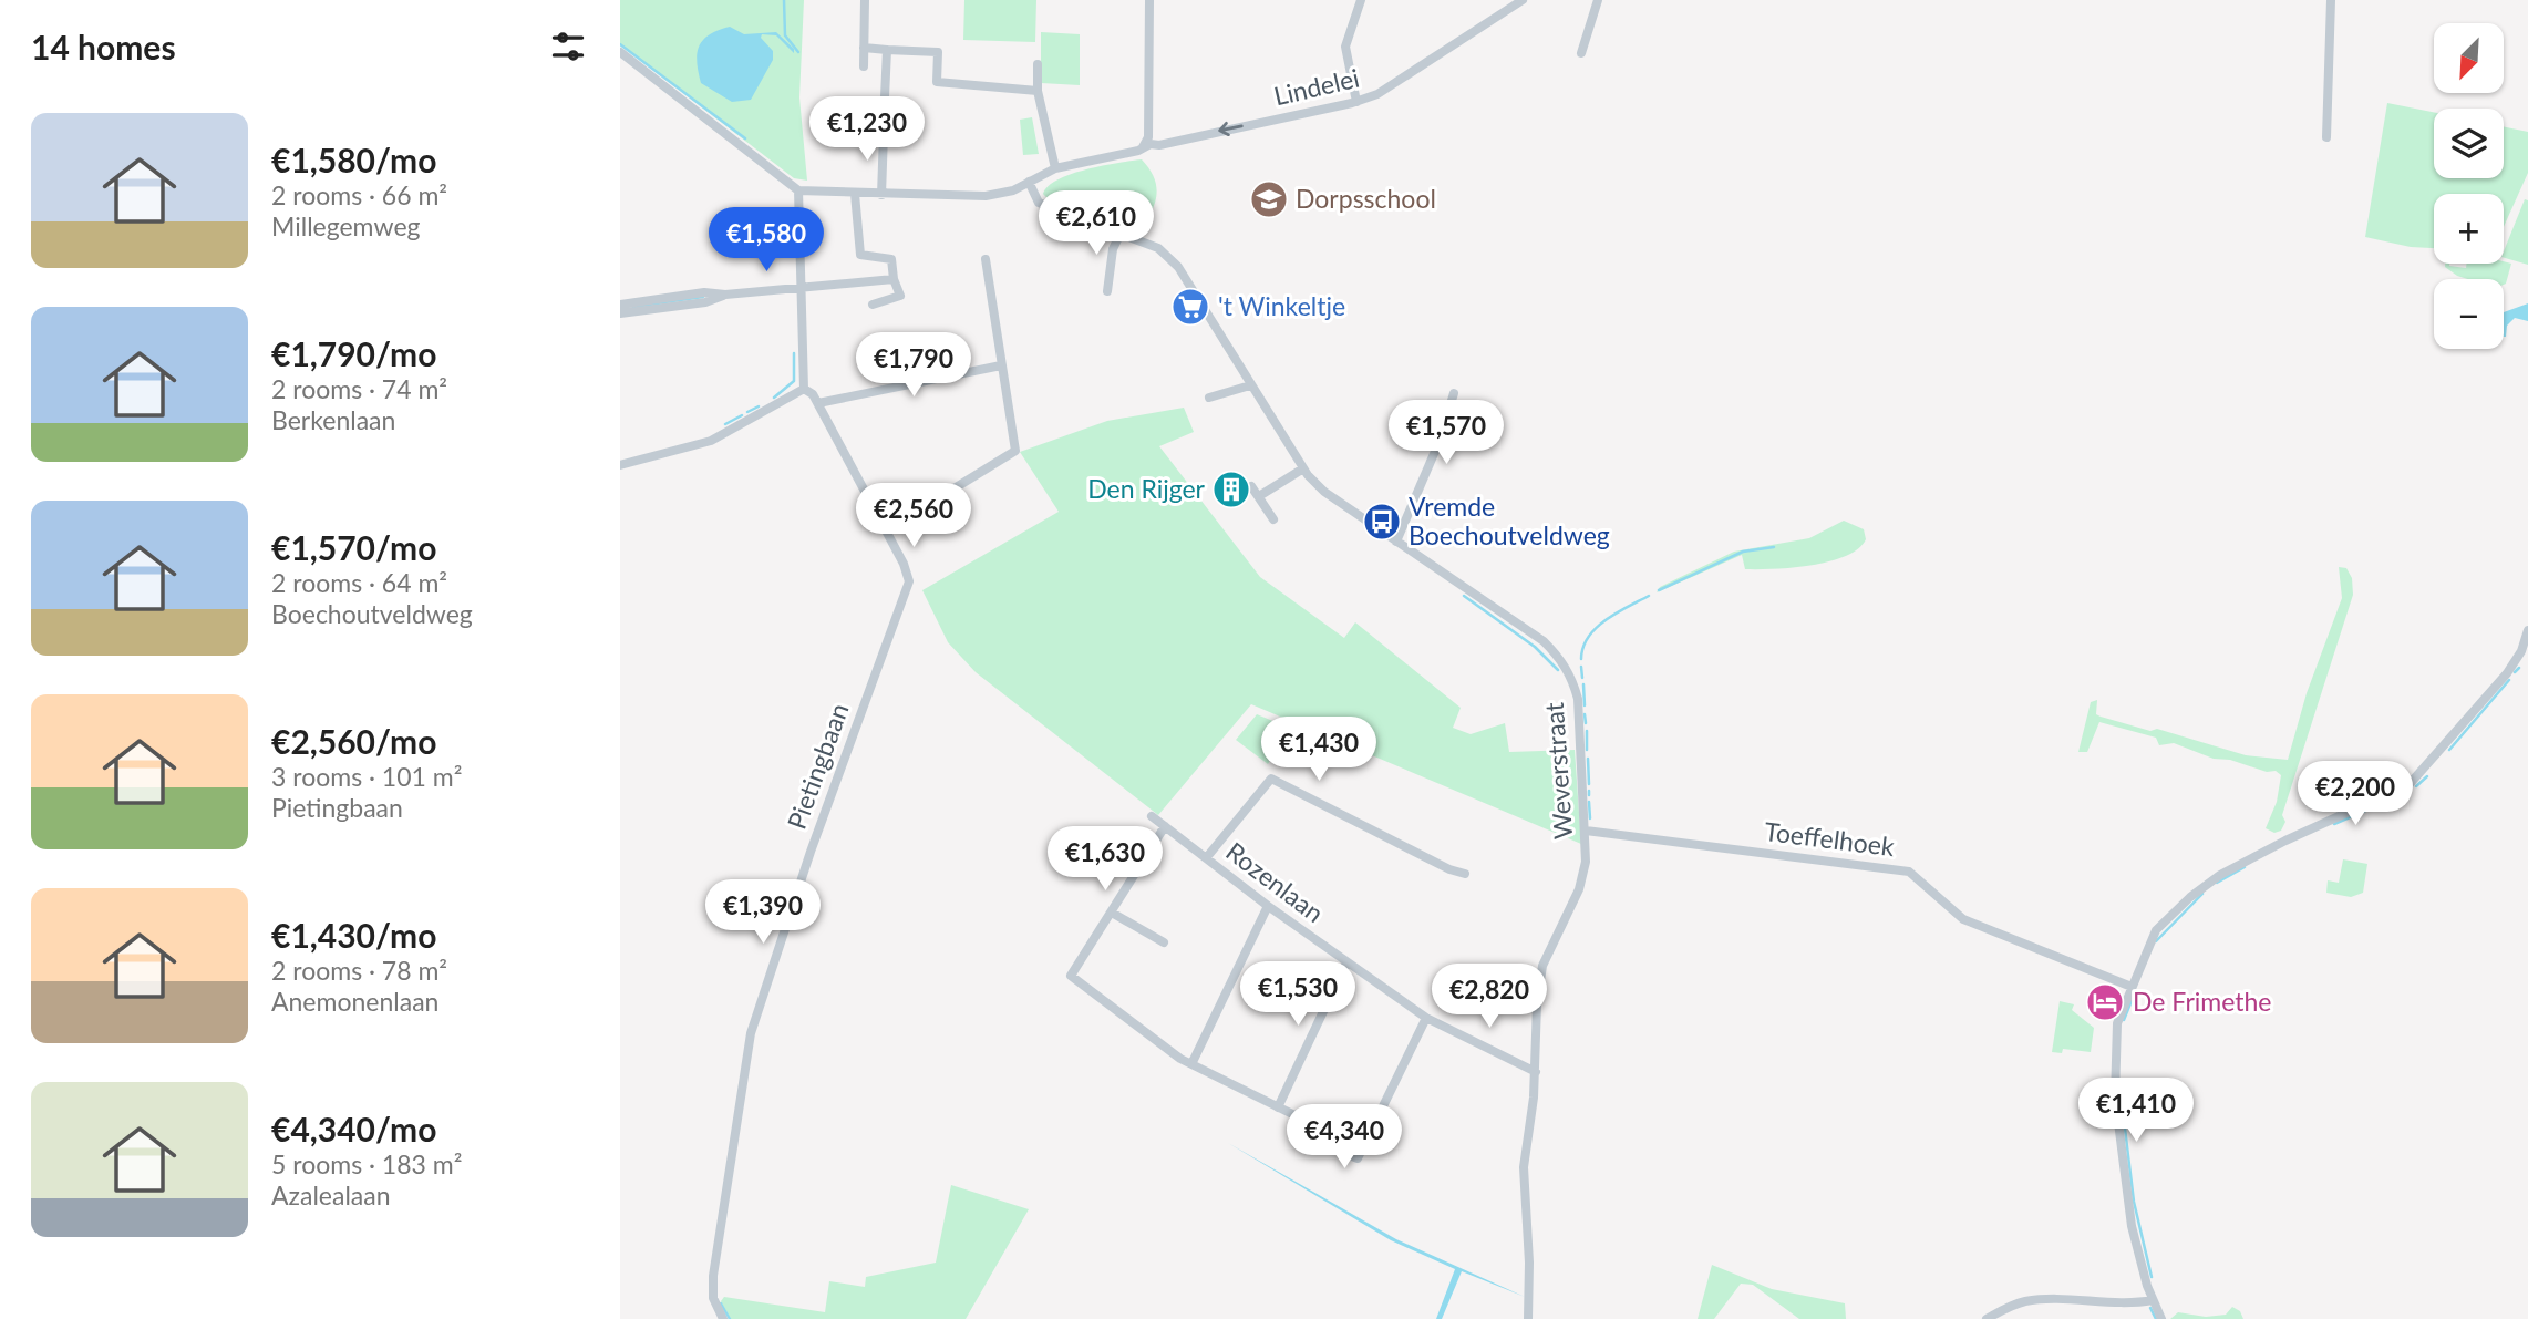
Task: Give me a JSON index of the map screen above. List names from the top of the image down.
{
  "streets": {
    "street": [
      "Lindelei",
      "Pietingbaan",
      "Weverstraat",
      "Toeffelhoek",
      "Rozenlaan"
    ]
  },
  "crossings": [
    ["Weverstraat", "Toeffelhoek"],
    ["Weverstraat", "Rozenlaan"]
  ],
  "places": {
    "school or university": ["Dorpsschool"],
    "supermarket": ["'t Winkeltje"],
    "building": ["Den Rijger"],
    "bus stop": ["Vremde Boechoutveldweg"],
    "hotel": ["De Frimethe"]
  },
  "north": "bottom left",
  "page": {
    "heading": "14 homes",
    "map_buttons": ["+", "−"],
    "list": [
      {
        "name": "€1,580/mo",
        "note": "2 rooms · 66 m² · Millegemweg"
      },
      {
        "name": "€1,790/mo",
        "note": "2 rooms · 74 m² · Berkenlaan"
      },
      {
        "name": "€1,570/mo",
        "note": "2 rooms · 64 m² · Boechoutveldweg"
      },
      {
        "name": "€2,560/mo",
        "note": "3 rooms · 101 m² · Pietingbaan"
      },
      {
        "name": "€1,430/mo",
        "note": "2 rooms · 78 m² · Anemonenlaan"
      },
      {
        "name": "€4,340/mo",
        "note": "5 rooms · 183 m² · Azalealaan"
      }
    ],
    "price": [
      "€1,230",
      "€2,610",
      "€1,580",
      "€1,790",
      "€1,570",
      "€2,560",
      "€1,430",
      "€2,200",
      "€1,630",
      "€1,390",
      "€1,530",
      "€2,820",
      "€1,410",
      "€4,340"
    ]
  }
}
